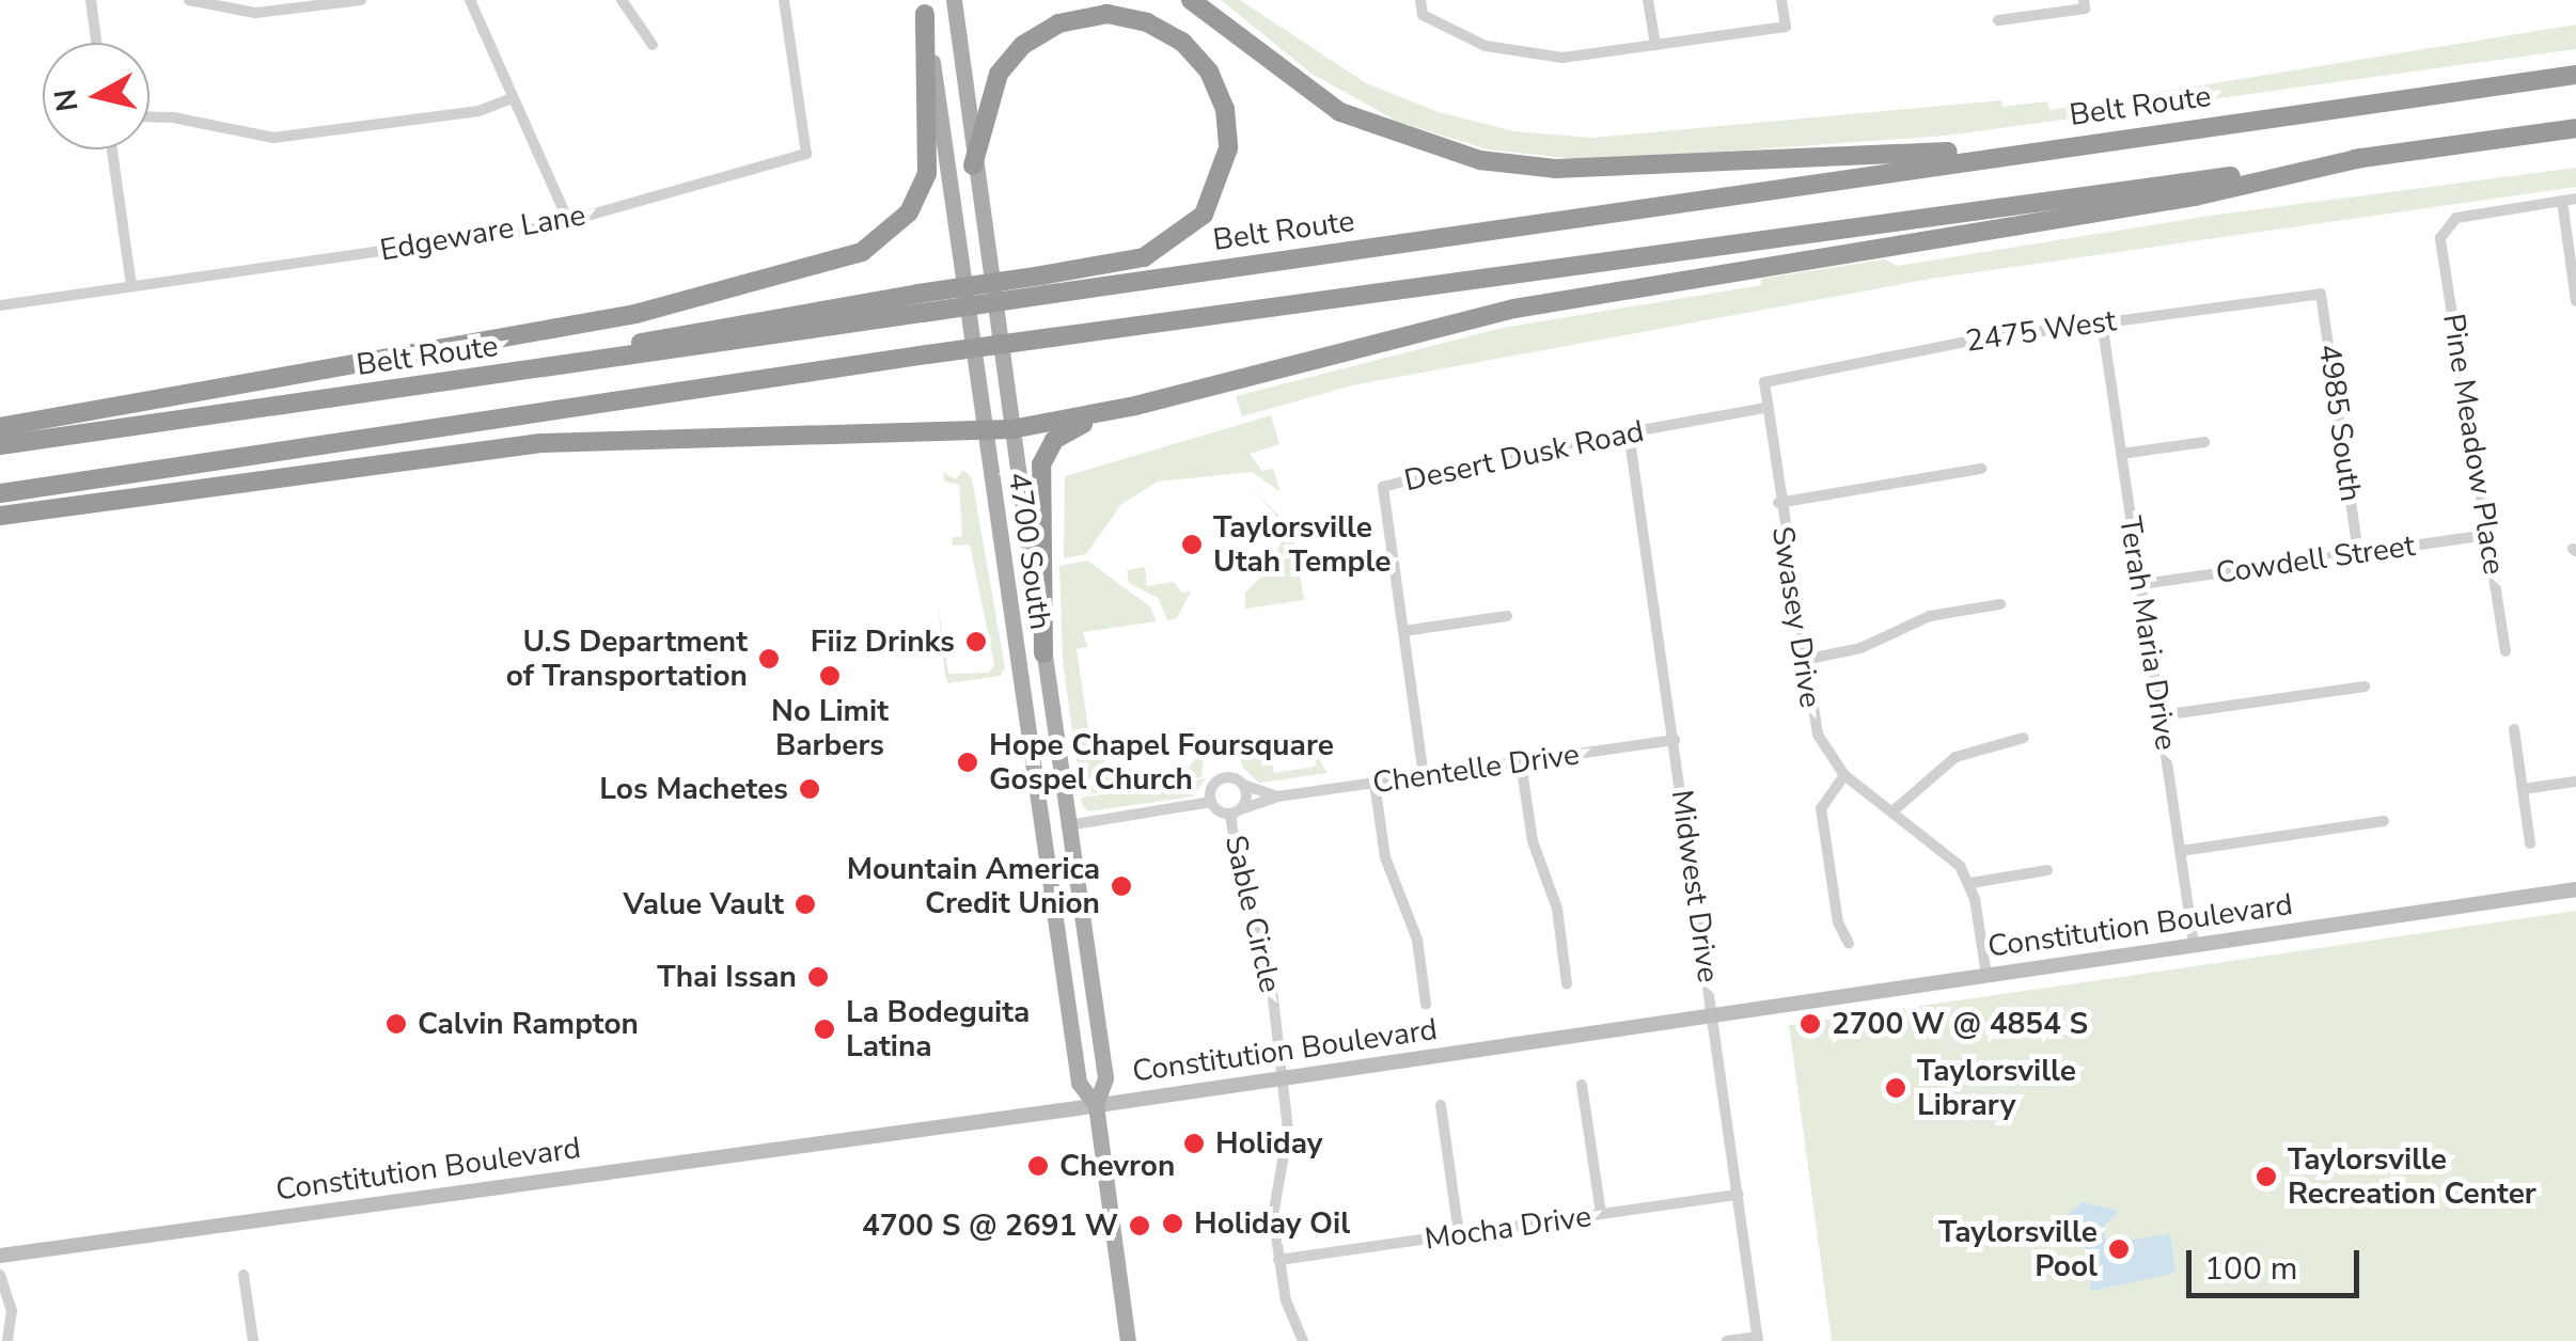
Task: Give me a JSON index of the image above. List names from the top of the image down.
{
  "streets": {
    "highway": ["Belt Route"],
    "main road": ["4700 South", "Constitution Boulevard"],
    "street": [
      "Edgeware Lane",
      "2475 West",
      "4985 South",
      "Pine Meadow Place",
      "Desert Dusk Road",
      "Cowdell Street",
      "Swasey Drive",
      "Terah Maria Drive",
      "Chentelle Drive",
      "Midwest Drive",
      "Sable Circle",
      "Mocha Drive"
    ]
  },
  "crossings": [
    ["2475 West", "4985 South"],
    ["2475 West", "Swasey Drive"],
    ["2475 West", "Terah Maria Drive"],
    ["4985 South", "Cowdell Street"],
    ["Pine Meadow Place", "Cowdell Street"],
    ["Desert Dusk Road", "Swasey Drive"],
    ["Desert Dusk Road", "Chentelle Drive"],
    ["Desert Dusk Road", "Midwest Drive"],
    ["4700 South", "Constitution Boulevard"],
    ["Cowdell Street", "Terah Maria Drive"],
    ["Terah Maria Drive", "Constitution Boulevard"],
    ["Chentelle Drive", "Midwest Drive"],
    ["Chentelle Drive", "Sable Circle"],
    ["Midwest Drive", "Constitution Boulevard"],
    ["Midwest Drive", "Mocha Drive"],
    ["Sable Circle", "Constitution Boulevard"],
    ["Sable Circle", "Mocha Drive"]
  ],
  "places": [
    "Taylorsville Utah Temple",
    "Fiiz Drinks",
    "U.S Department of Transportation",
    "No Limit Barbers",
    "Hope Chapel Foursquare Gospel Church",
    "Los Machetes",
    "Mountain America Credit Union",
    "Value Vault",
    "Thai Issan",
    "Calvin Rampton",
    "2700 W @ 4854 S",
    "La Bodeguita Latina",
    "Taylorsville Library",
    "Holiday",
    "Chevron",
    "Taylorsville Recreation Center",
    "Holiday Oil",
    "4700 S @ 2691 W",
    "Taylorsville Pool"
  ],
  "scale_bar": "100 m",
  "north": "left"
}
